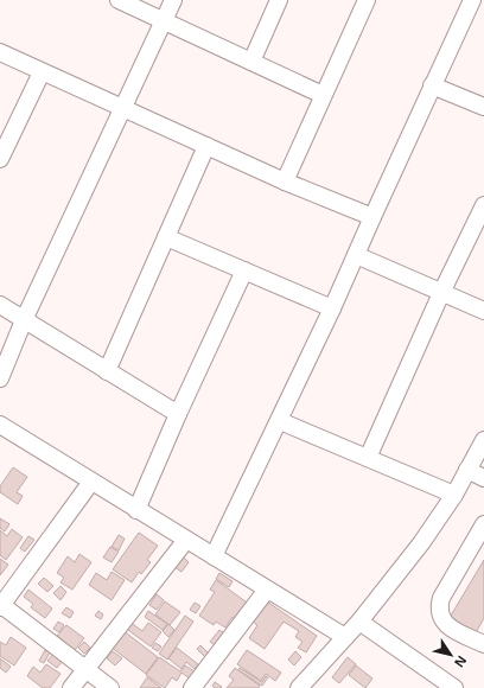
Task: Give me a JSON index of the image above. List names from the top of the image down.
{
  "north": "bottom right"
}
